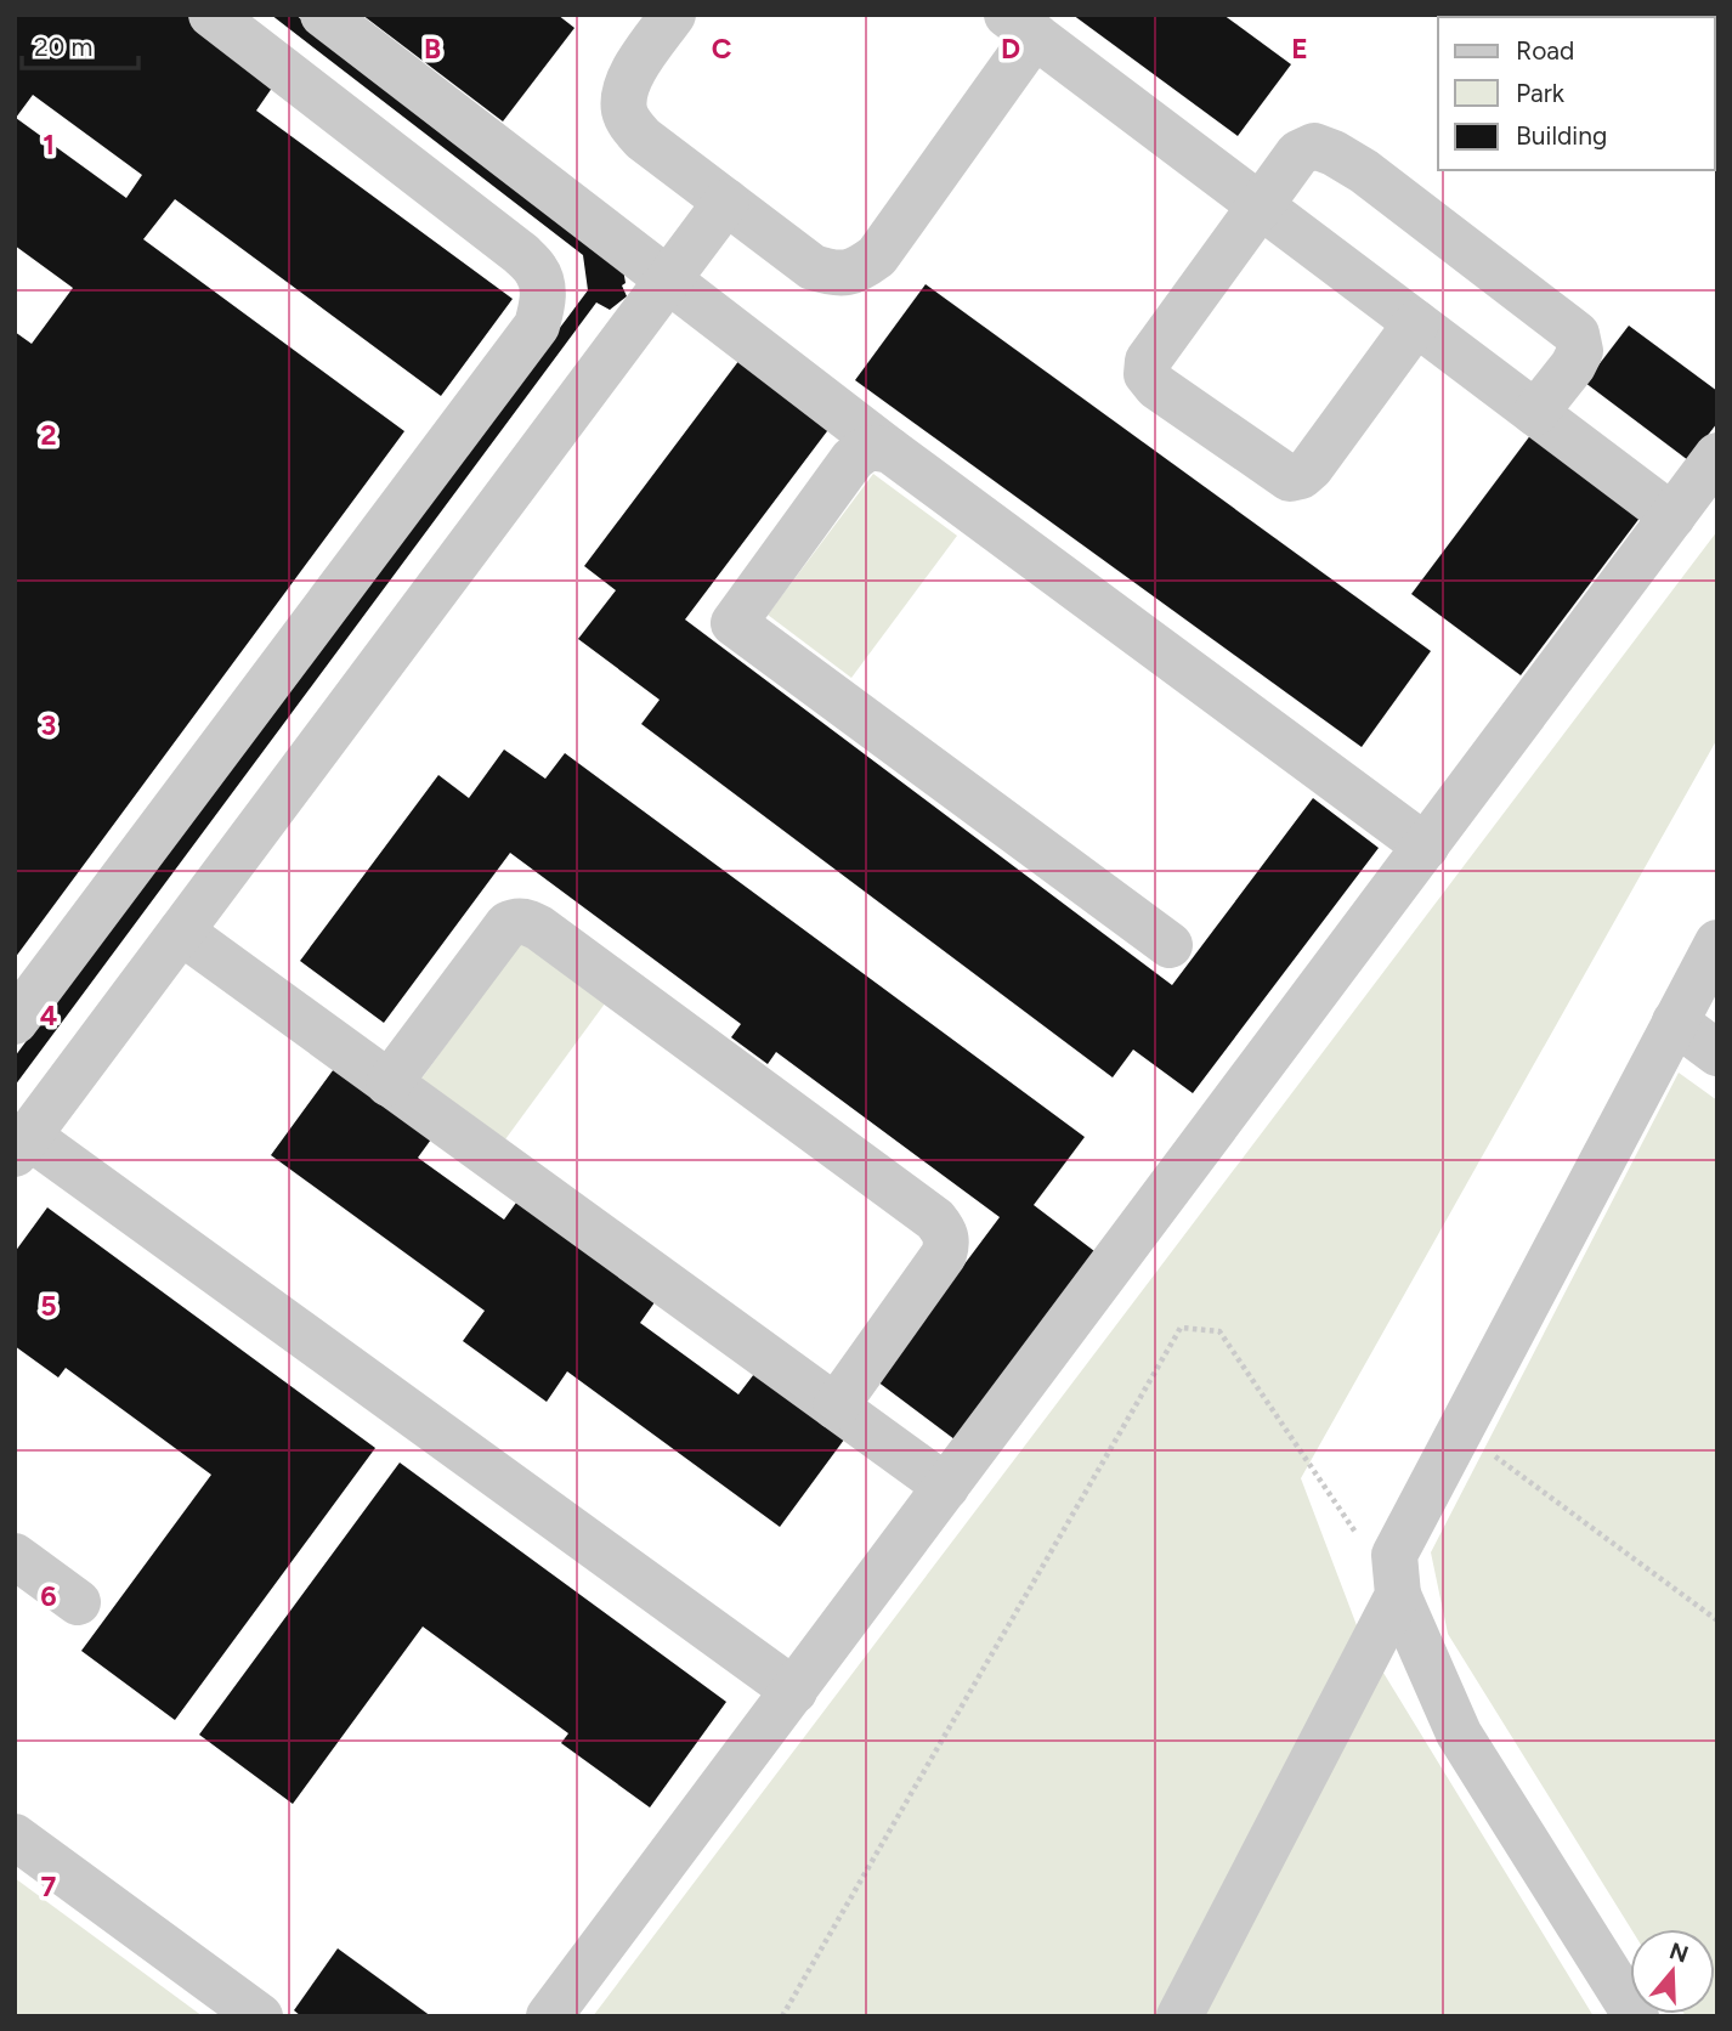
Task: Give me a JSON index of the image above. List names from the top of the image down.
{
  "legend": ["Road", "Park", "Building"],
  "scale_bar": "20 m",
  "north": "top",
  "grid": {
    "columns": [
      "B",
      "C",
      "D",
      "E"
    ],
    "rows": [
      "1",
      "2",
      "3",
      "4",
      "5",
      "6",
      "7"
    ]
  }
}
